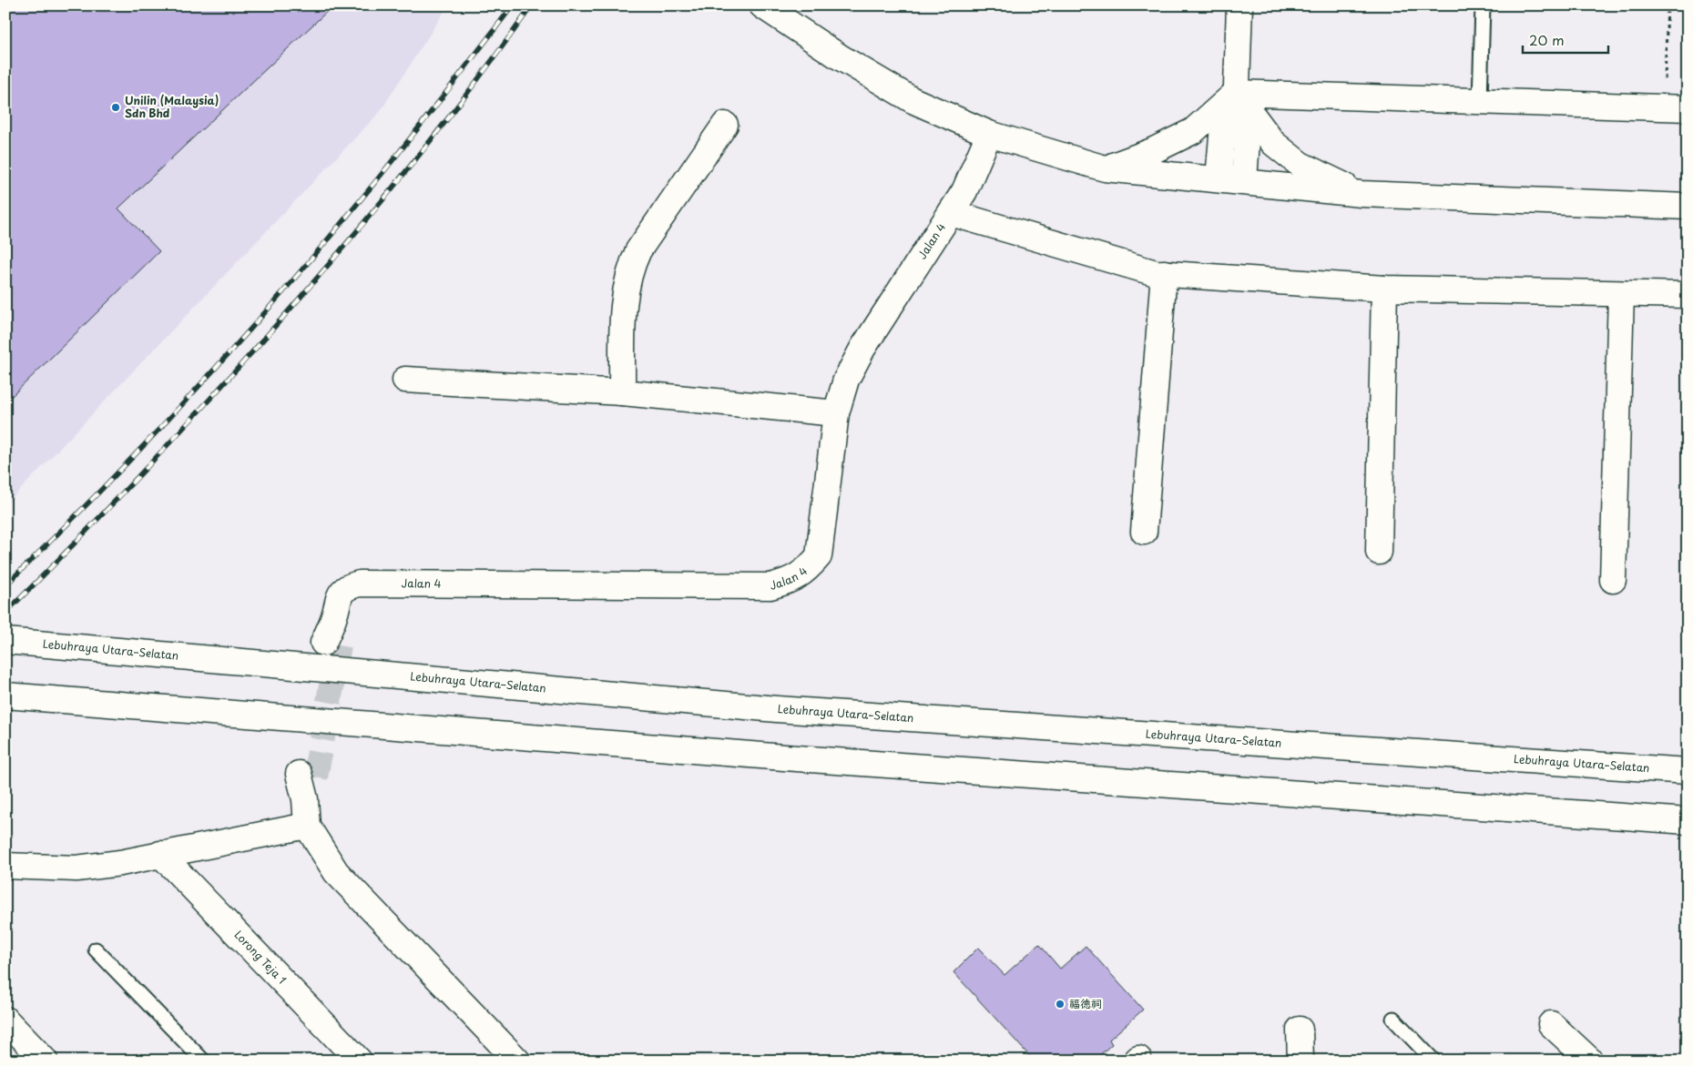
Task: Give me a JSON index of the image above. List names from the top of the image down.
{
  "streets": {
    "main road": ["Jalan 4", "Lebuhraya Utara–Selatan", "Lorong Teja 1"]
  },
  "places": ["Unilin (Malaysia) Sdn Bhd", "福德祠"],
  "scale_bar": "20 m"
}
